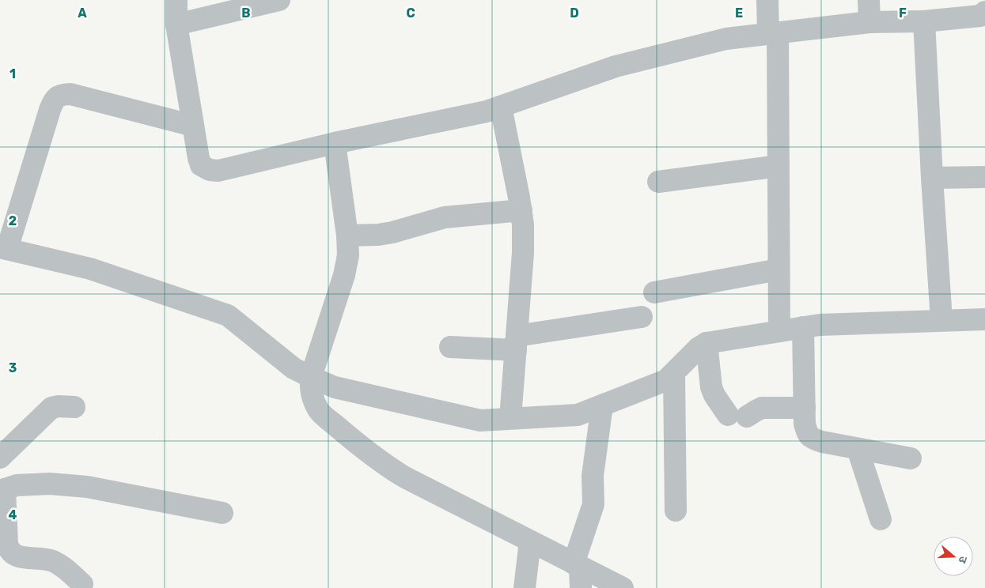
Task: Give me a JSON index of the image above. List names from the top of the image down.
{
  "north": "right",
  "grid": {
    "columns": [
      "A",
      "B",
      "C",
      "D",
      "E",
      "F"
    ],
    "rows": [
      "1",
      "2",
      "3",
      "4"
    ]
  }
}
